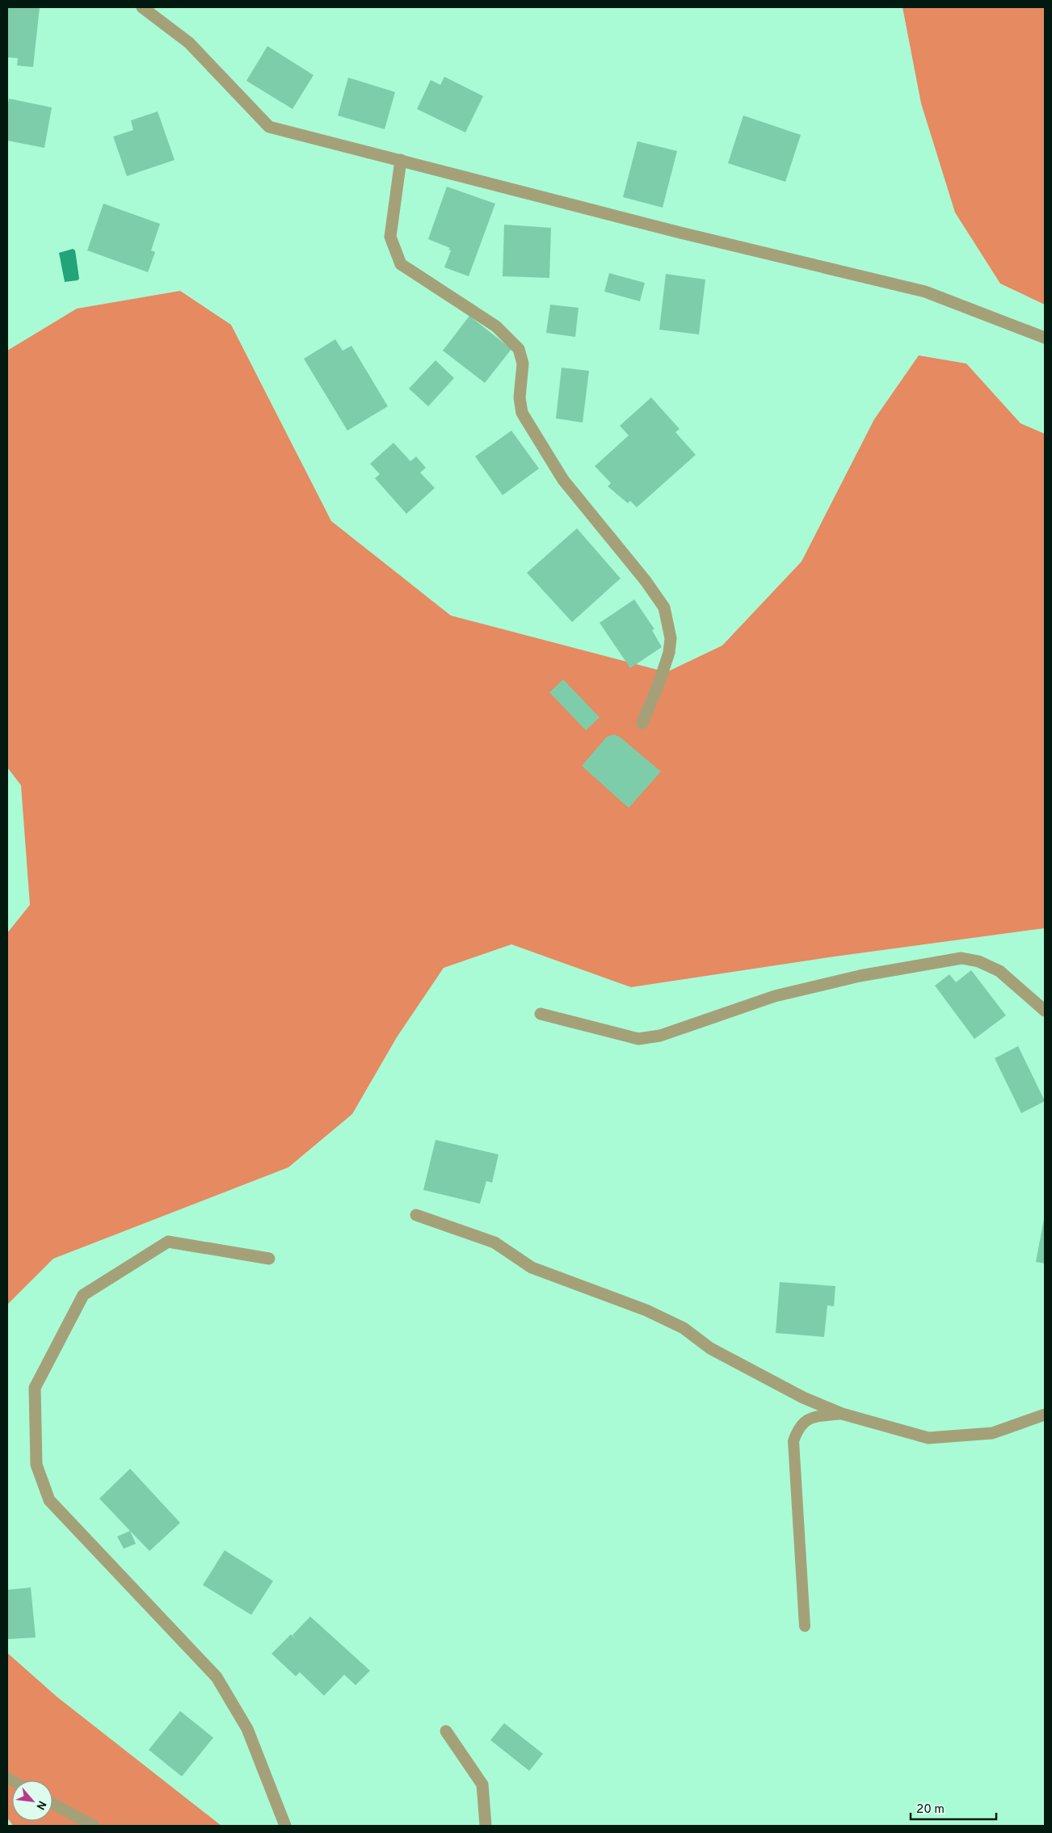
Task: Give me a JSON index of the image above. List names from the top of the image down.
{
  "scale_bar": "20 m",
  "north": "bottom right"
}
